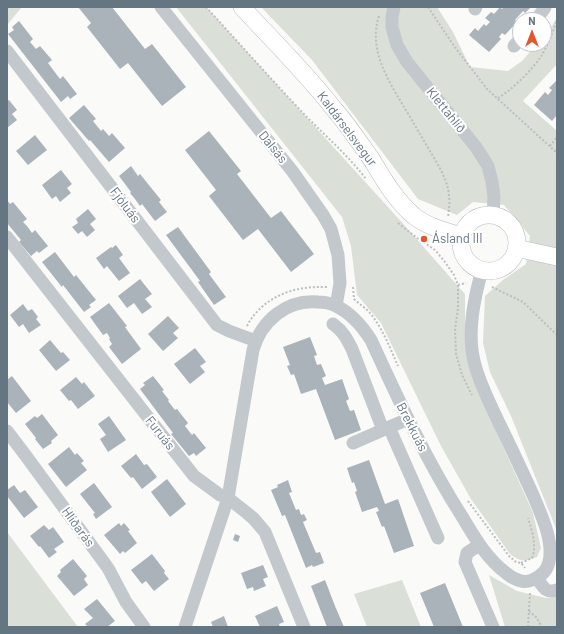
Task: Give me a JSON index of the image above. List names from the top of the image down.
{
  "streets": {
    "main road": ["Kaldárselsvegur"],
    "street": [
      "Klettahlíð",
      "Dalsás",
      "Fjóluás",
      "Brekkuás",
      "Furuás",
      "Hlíðarás"
    ]
  },
  "crossings": [
    ["Klettahlíð", "Kaldárselsvegur"],
    ["Dalsás", "Brekkuás"],
    ["Fjóluás", "Brekkuás"],
    ["Brekkuás", "Furuás"]
  ],
  "places": ["Ásland III"],
  "north": "top"
}
